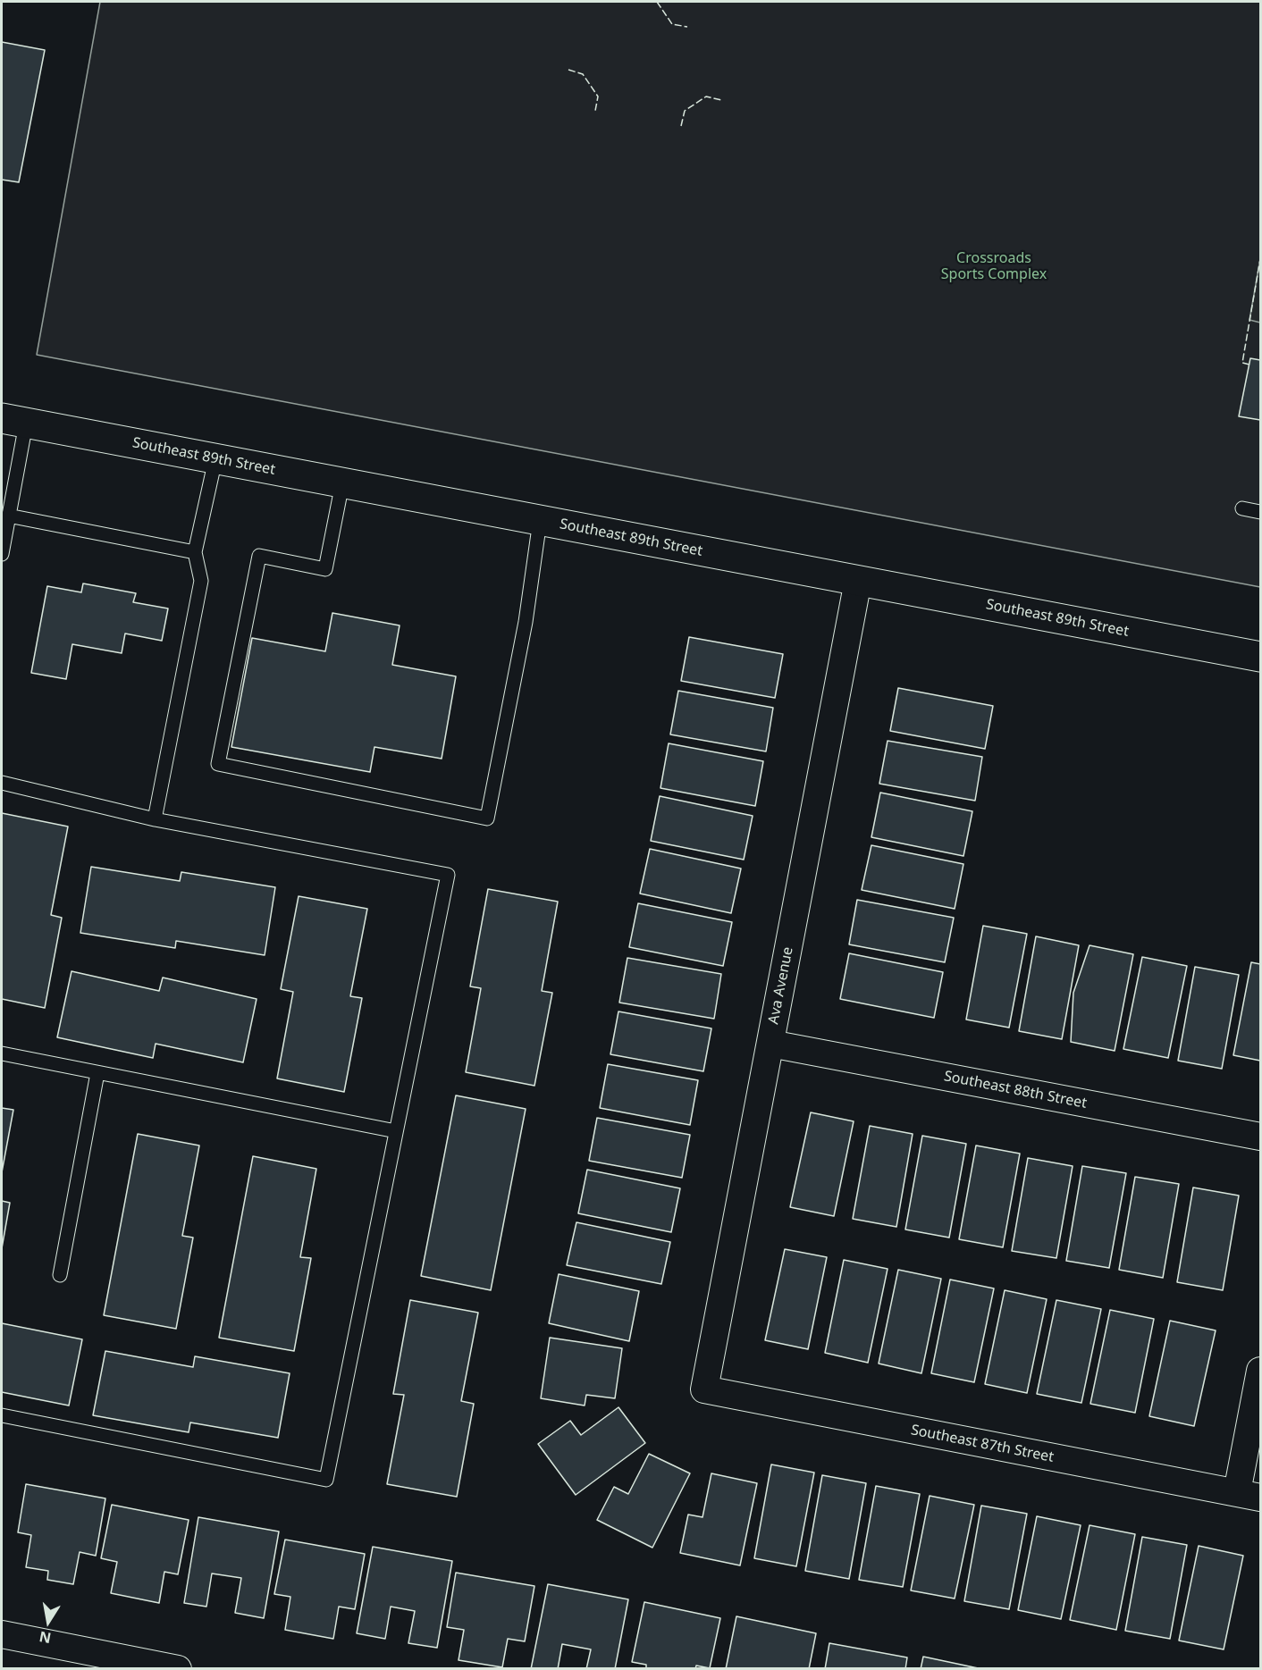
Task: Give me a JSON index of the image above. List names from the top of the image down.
{
  "streets": {
    "main road": ["Southeast 89th Street"],
    "street": ["Ava Avenue", "Southeast 88th Street", "Southeast 87th Street"]
  },
  "crossings": [
    ["Southeast 89th Street", "Ava Avenue"],
    ["Ava Avenue", "Southeast 88th Street"],
    ["Ava Avenue", "Southeast 87th Street"]
  ],
  "parks": ["Crossroads Sports Complex"],
  "north": "bottom"
}
